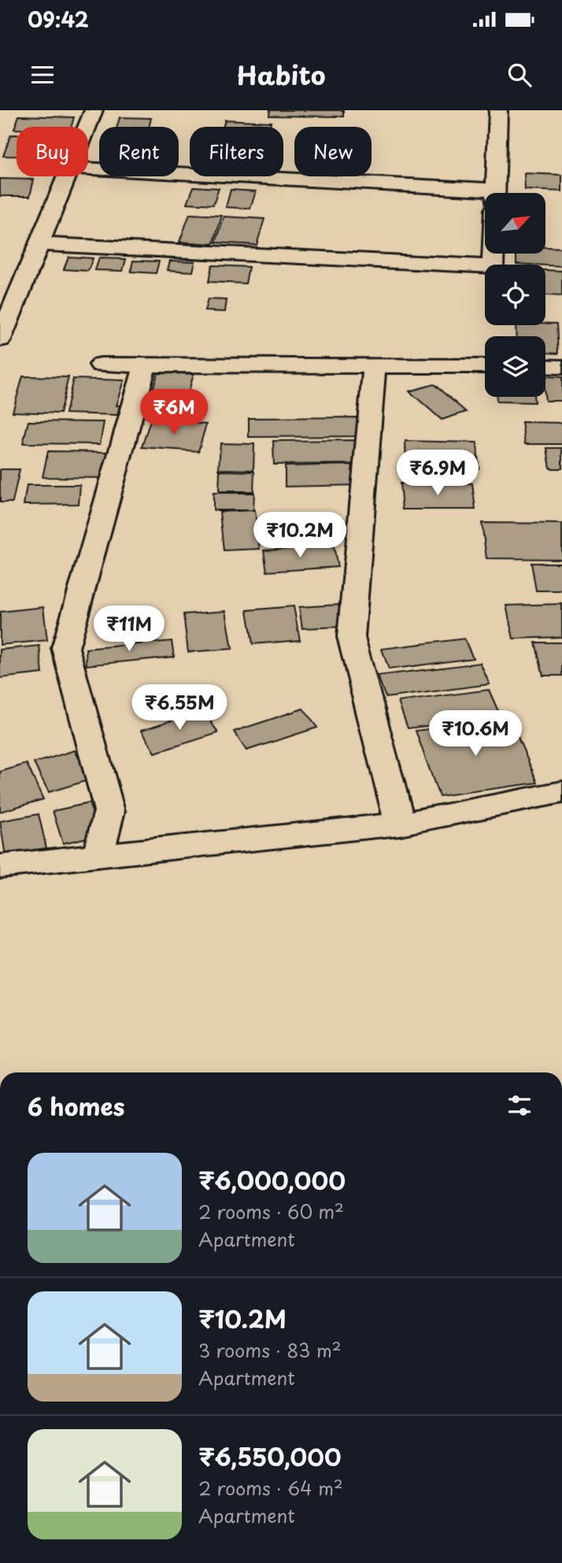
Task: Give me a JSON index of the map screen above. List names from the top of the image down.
{
  "north": "top right",
  "page": {
    "status": "09:42",
    "header": "Habito",
    "chip": [
      "Buy",
      "Rent",
      "Filters",
      "New"
    ],
    "price": [
      "₹6M",
      "₹6.9M",
      "₹10.2M",
      "₹11M",
      "₹6.55M",
      "₹10.6M"
    ],
    "heading": "6 homes",
    "list": [
      {
        "name": "₹6,000,000",
        "note": "2 rooms · 60 m² · Apartment"
      },
      {
        "name": "₹10.2M",
        "note": "3 rooms · 83 m² · Apartment"
      },
      {
        "name": "₹6,550,000",
        "note": "2 rooms · 64 m² · Apartment"
      }
    ]
  }
}
